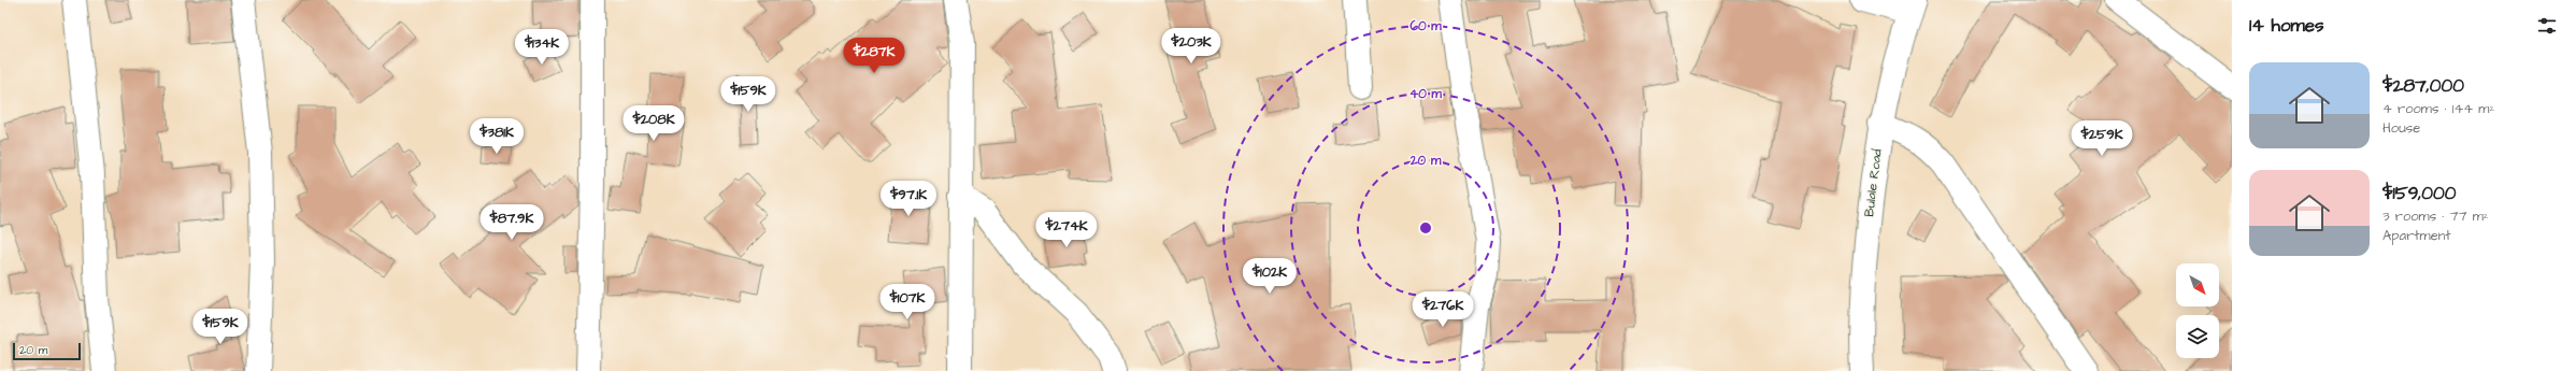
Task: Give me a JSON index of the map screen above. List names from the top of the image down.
{
  "streets": {
    "street": ["Bulale Road"]
  },
  "scale_bar": "20 m",
  "north": "bottom right",
  "page": {
    "heading": "14 homes",
    "price": [
      "$203K",
      "$134K",
      "$287K",
      "$159K",
      "$208K",
      "$381K",
      "$259K",
      "$97.1K",
      "$87.9K",
      "$274K",
      "$102K",
      "$107K",
      "$276K",
      "$159K"
    ],
    "list": [
      {
        "name": "$287,000",
        "note": "4 rooms · 144 m² · House"
      },
      {
        "name": "$159,000",
        "note": "3 rooms · 77 m² · Apartment"
      }
    ],
    "scale": "20 m"
  },
  "rings": ["60 m", "40 m", "20 m"]
}
